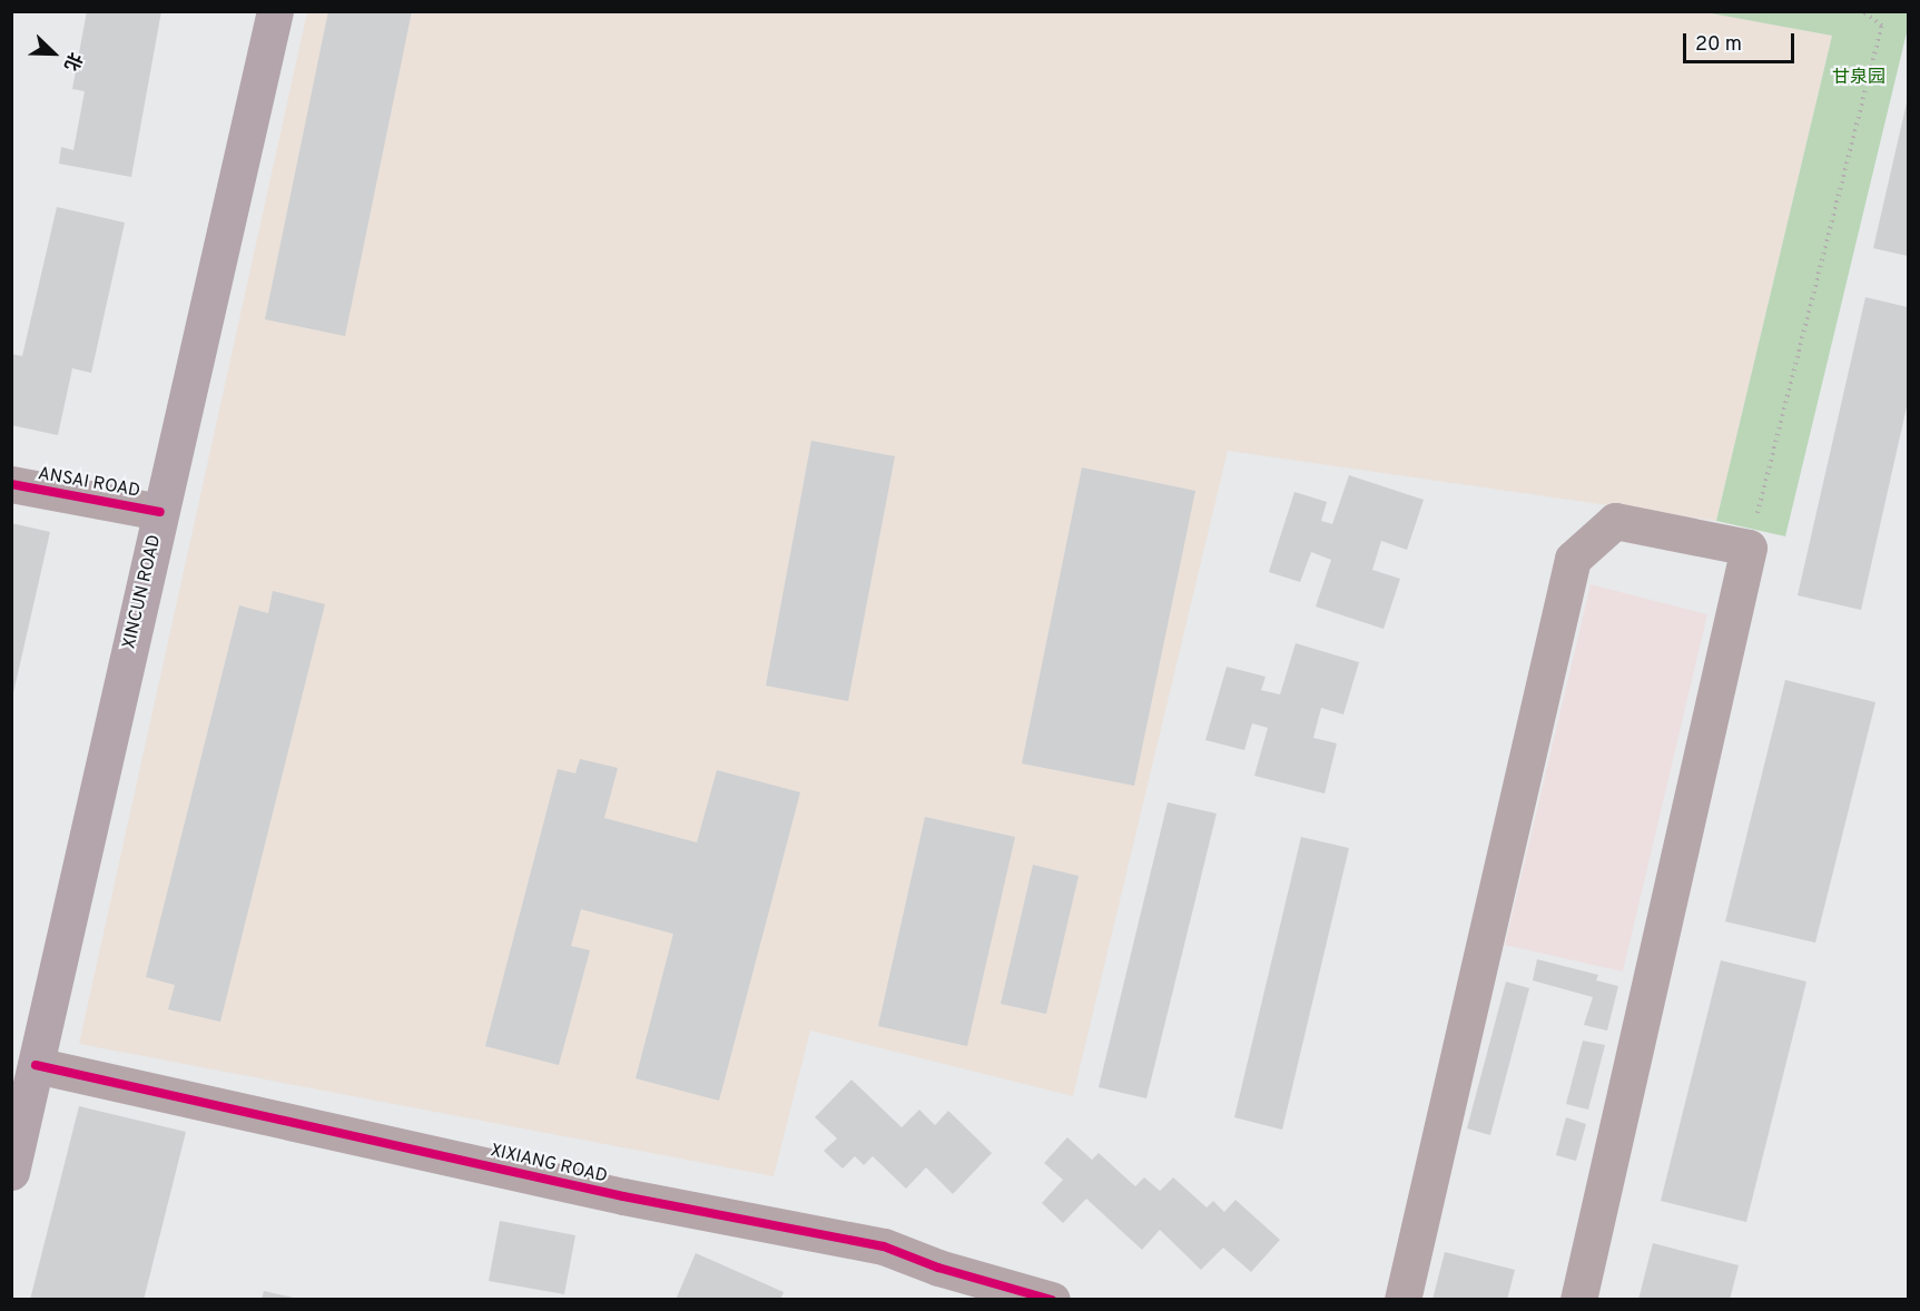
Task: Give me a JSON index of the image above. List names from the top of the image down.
{
  "streets": {
    "main road": ["XINCUN ROAD"],
    "street": ["ANSAI ROAD", "XIXIANG ROAD"]
  },
  "crossings": [
    ["ANSAI ROAD", "XINCUN ROAD"],
    ["XINCUN ROAD", "XIXIANG ROAD"]
  ],
  "parks": ["甘泉园"],
  "scale_bar": "20 m",
  "north": "bottom right"
}
